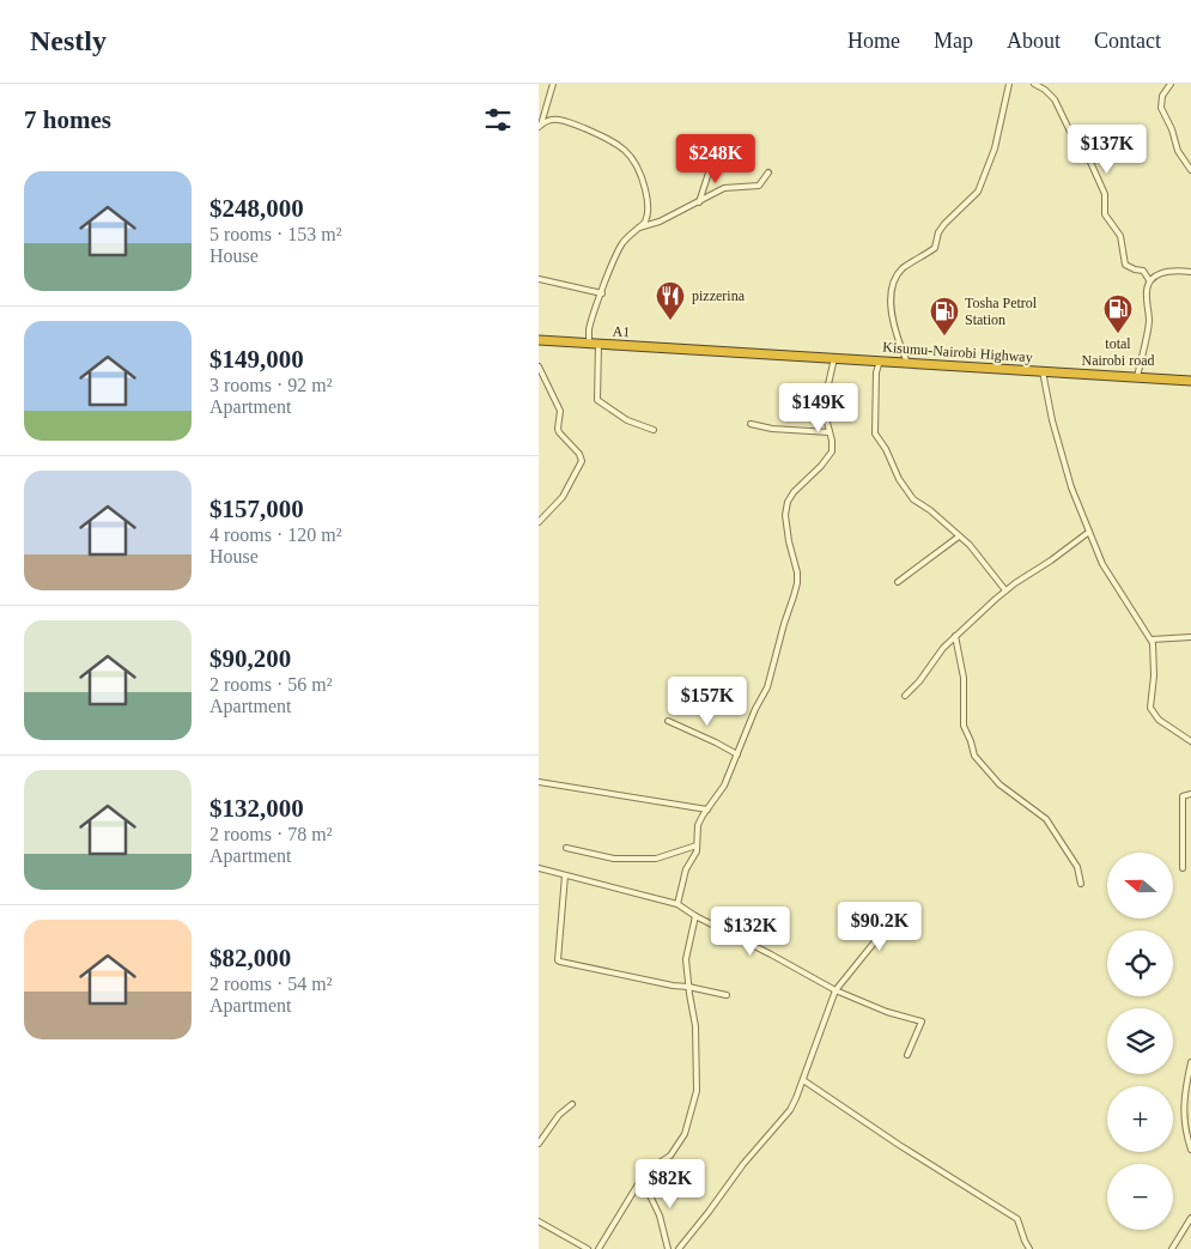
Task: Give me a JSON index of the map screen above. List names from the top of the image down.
{
  "streets": {
    "highway": ["A1", "Kisumu-Nairobi Highway"]
  },
  "crossings": [
    ["A1", "Kisumu-Nairobi Highway"]
  ],
  "places": {
    "restaurant": ["pizzerina"],
    "fuel station": ["total Nairobi road", "Tosha Petrol Station"]
  },
  "north": "left",
  "page": {
    "header": "Nestly",
    "nav": [
      "Home",
      "Map",
      "About",
      "Contact"
    ],
    "heading": "7 homes",
    "price": [
      "$137K",
      "$248K",
      "$149K",
      "$157K",
      "$90.2K",
      "$132K",
      "$82K"
    ],
    "list": [
      {
        "name": "$248,000",
        "note": "5 rooms · 153 m² · House"
      },
      {
        "name": "$149,000",
        "note": "3 rooms · 92 m² · Apartment"
      },
      {
        "name": "$157,000",
        "note": "4 rooms · 120 m² · House"
      },
      {
        "name": "$90,200",
        "note": "2 rooms · 56 m² · Apartment"
      },
      {
        "name": "$132,000",
        "note": "2 rooms · 78 m² · Apartment"
      },
      {
        "name": "$82,000",
        "note": "2 rooms · 54 m² · Apartment"
      }
    ],
    "map_buttons": ["+", "−"]
  }
}
